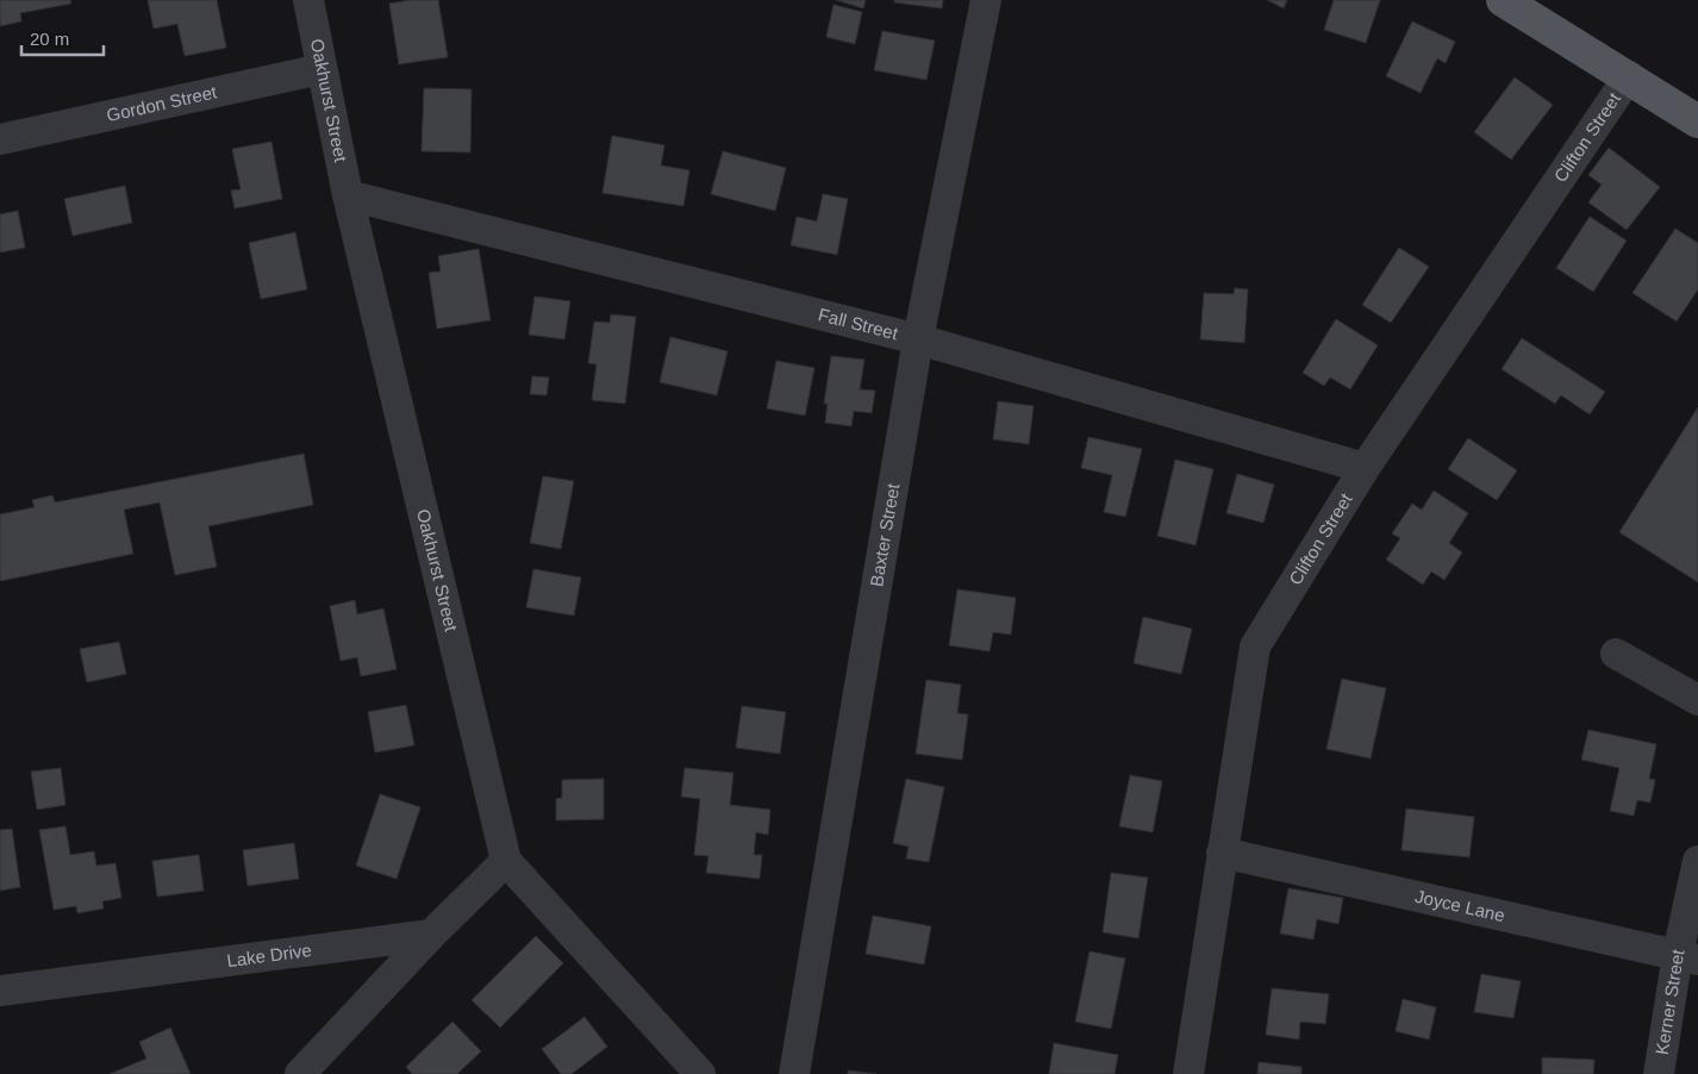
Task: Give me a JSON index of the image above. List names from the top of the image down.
{
  "streets": {
    "street": [
      "Oakhurst Street",
      "Gordon Street",
      "Clifton Street",
      "Fall Street",
      "Baxter Street",
      "Joyce Lane",
      "Lake Drive",
      "Kerner Street"
    ]
  },
  "crossings": [
    ["Oakhurst Street", "Gordon Street"],
    ["Oakhurst Street", "Fall Street"],
    ["Clifton Street", "Fall Street"],
    ["Clifton Street", "Joyce Lane"],
    ["Fall Street", "Baxter Street"],
    ["Joyce Lane", "Kerner Street"]
  ],
  "scale_bar": "20 m"
}
